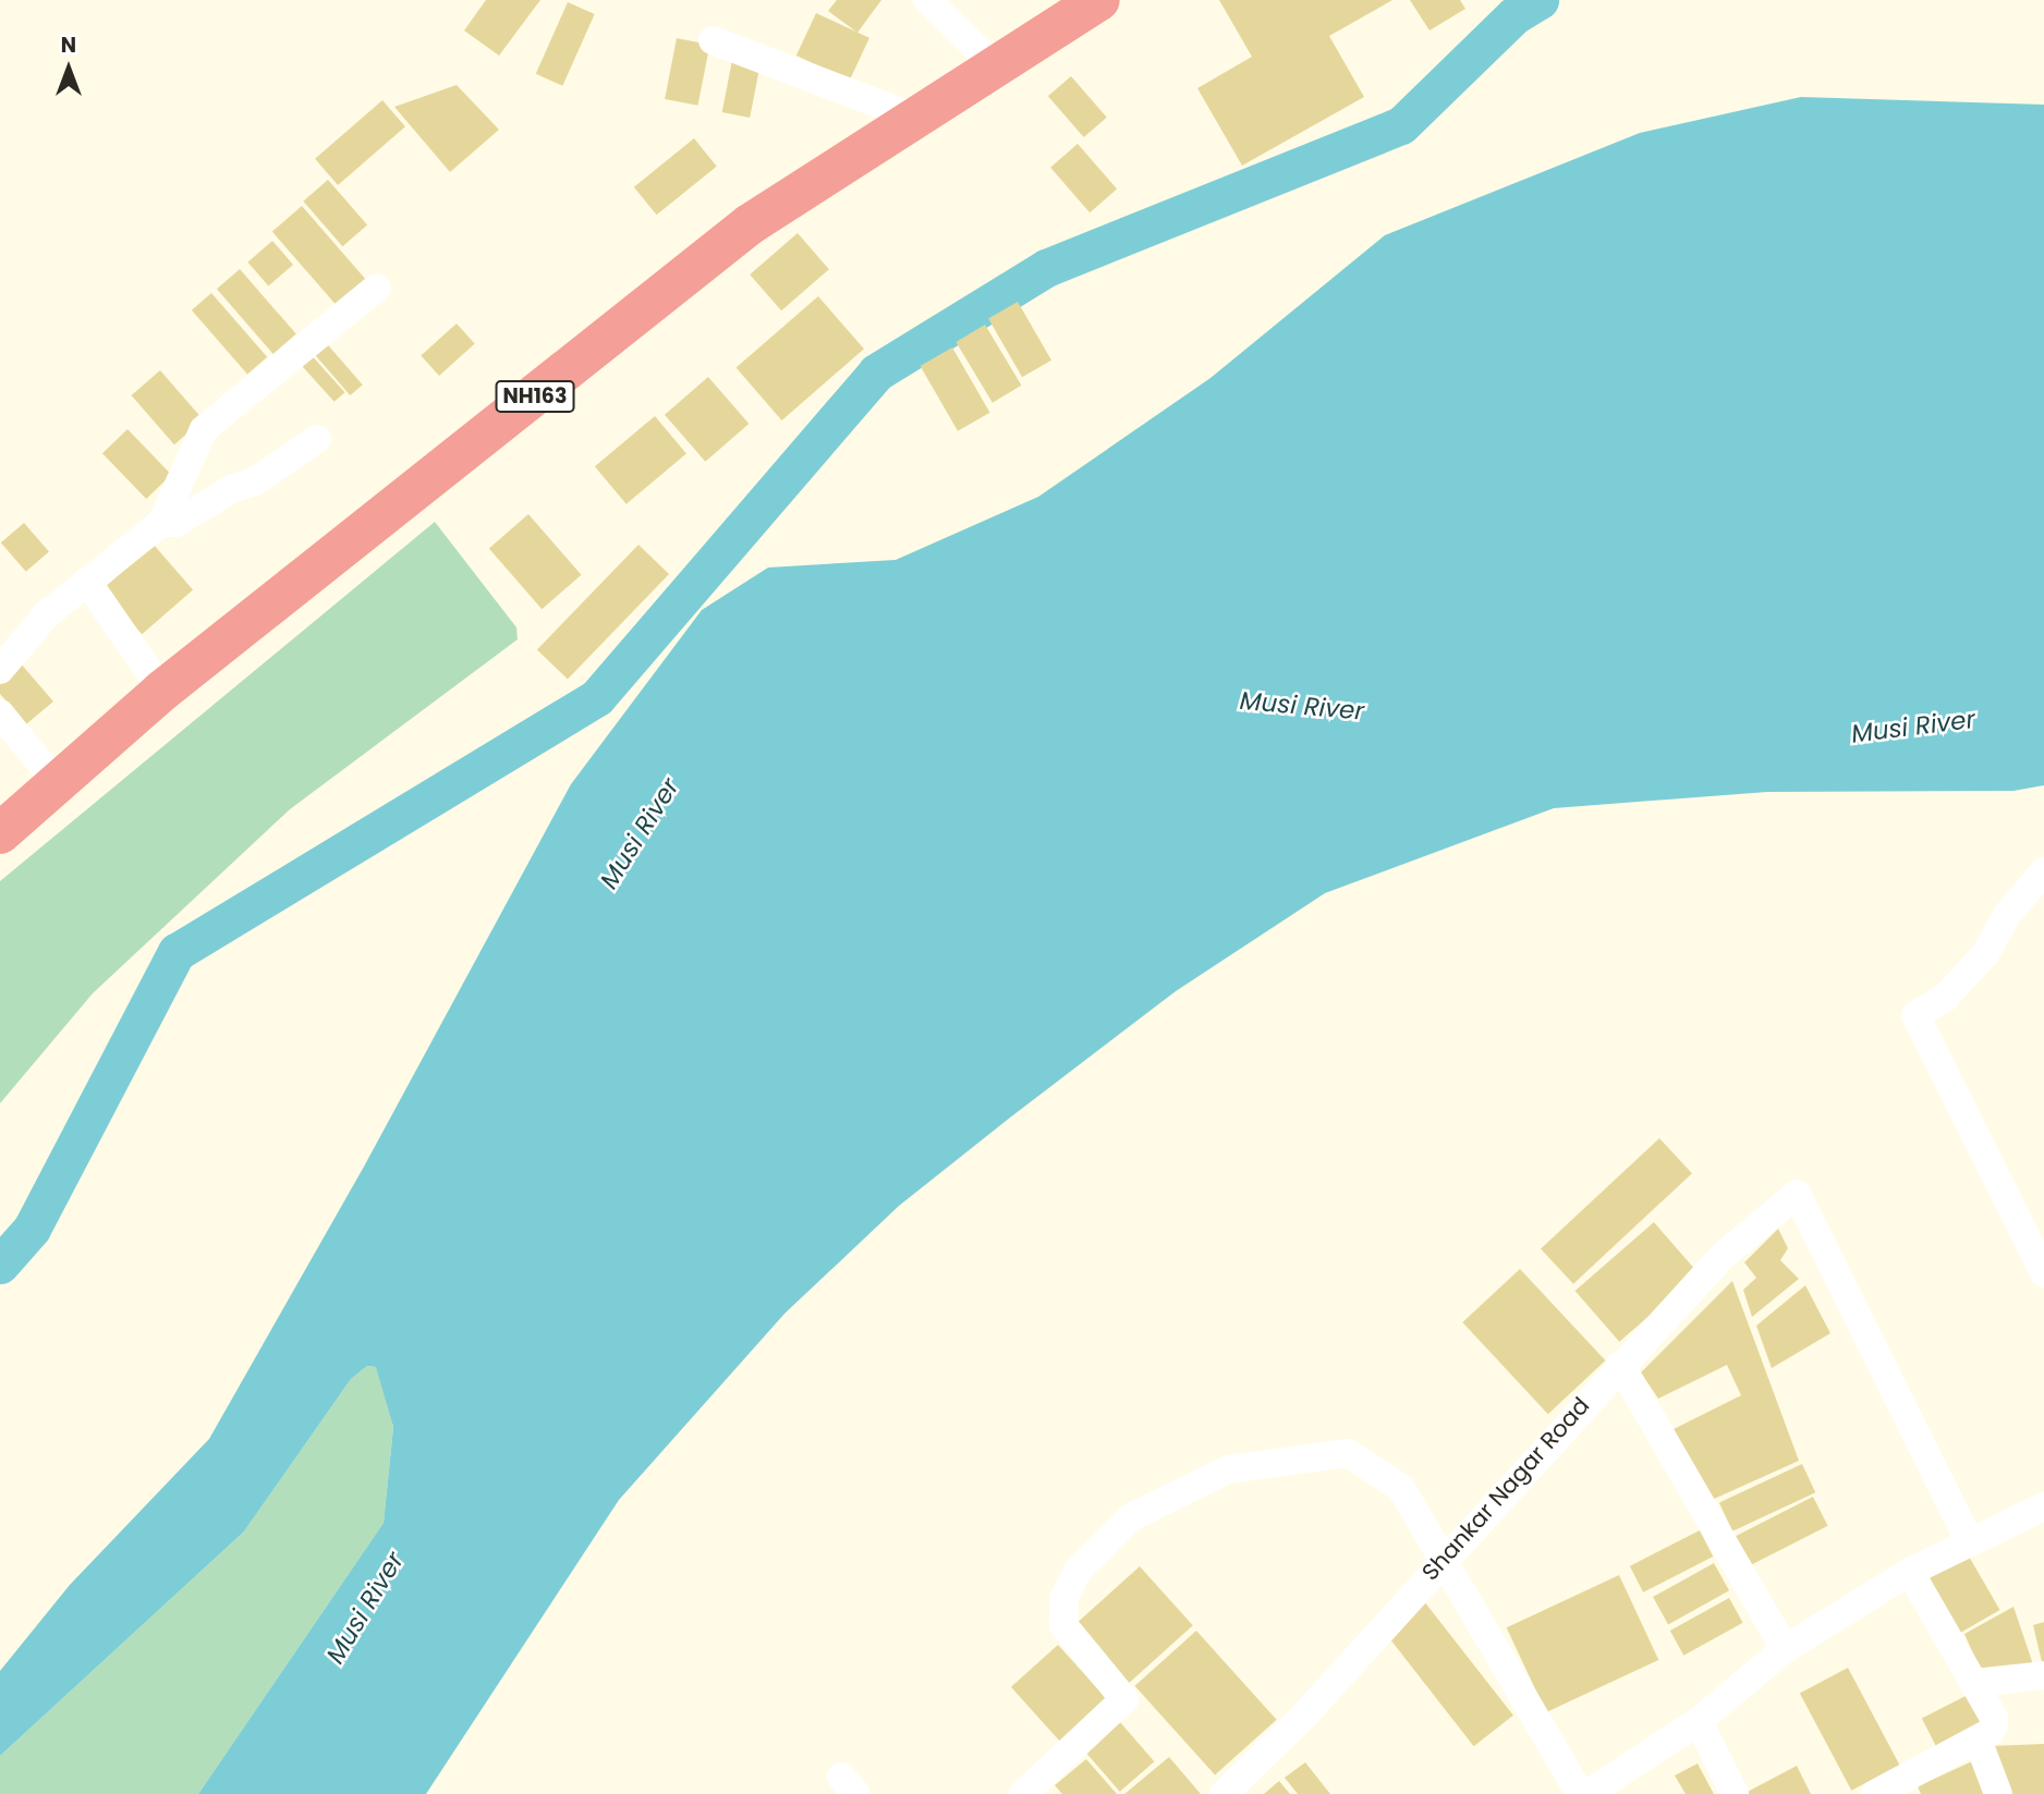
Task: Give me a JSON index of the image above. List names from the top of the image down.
{
  "streets": {
    "highway": ["NH163"],
    "street": ["Shankar Nagar Road"]
  },
  "water": ["Musi River"],
  "north": "top"
}
